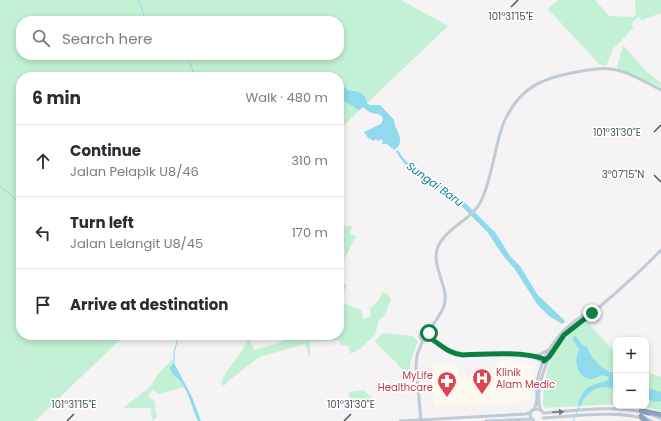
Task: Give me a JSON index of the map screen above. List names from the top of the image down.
{
  "water": ["Sungai Baru"],
  "places": {
    "hospital": ["Klinik Alam Medic"],
    "pharmacy": ["MyLife Healthcare"]
  },
  "page": {
    "search": "Search here",
    "heading": ["6 min", "Walk · 480 m"],
    "list": [
      ["Continue", "Jalan Pelapik U8/46", "310 m"],
      ["Turn left", "Jalan Lelangit U8/45", "170 m"],
      "Arrive at destination"
    ],
    "map_buttons": ["+", "−"]
  },
  "coordinates": ["101°31'15\"E", "101°31'30\"E", "3°07'15\"N"]
}
